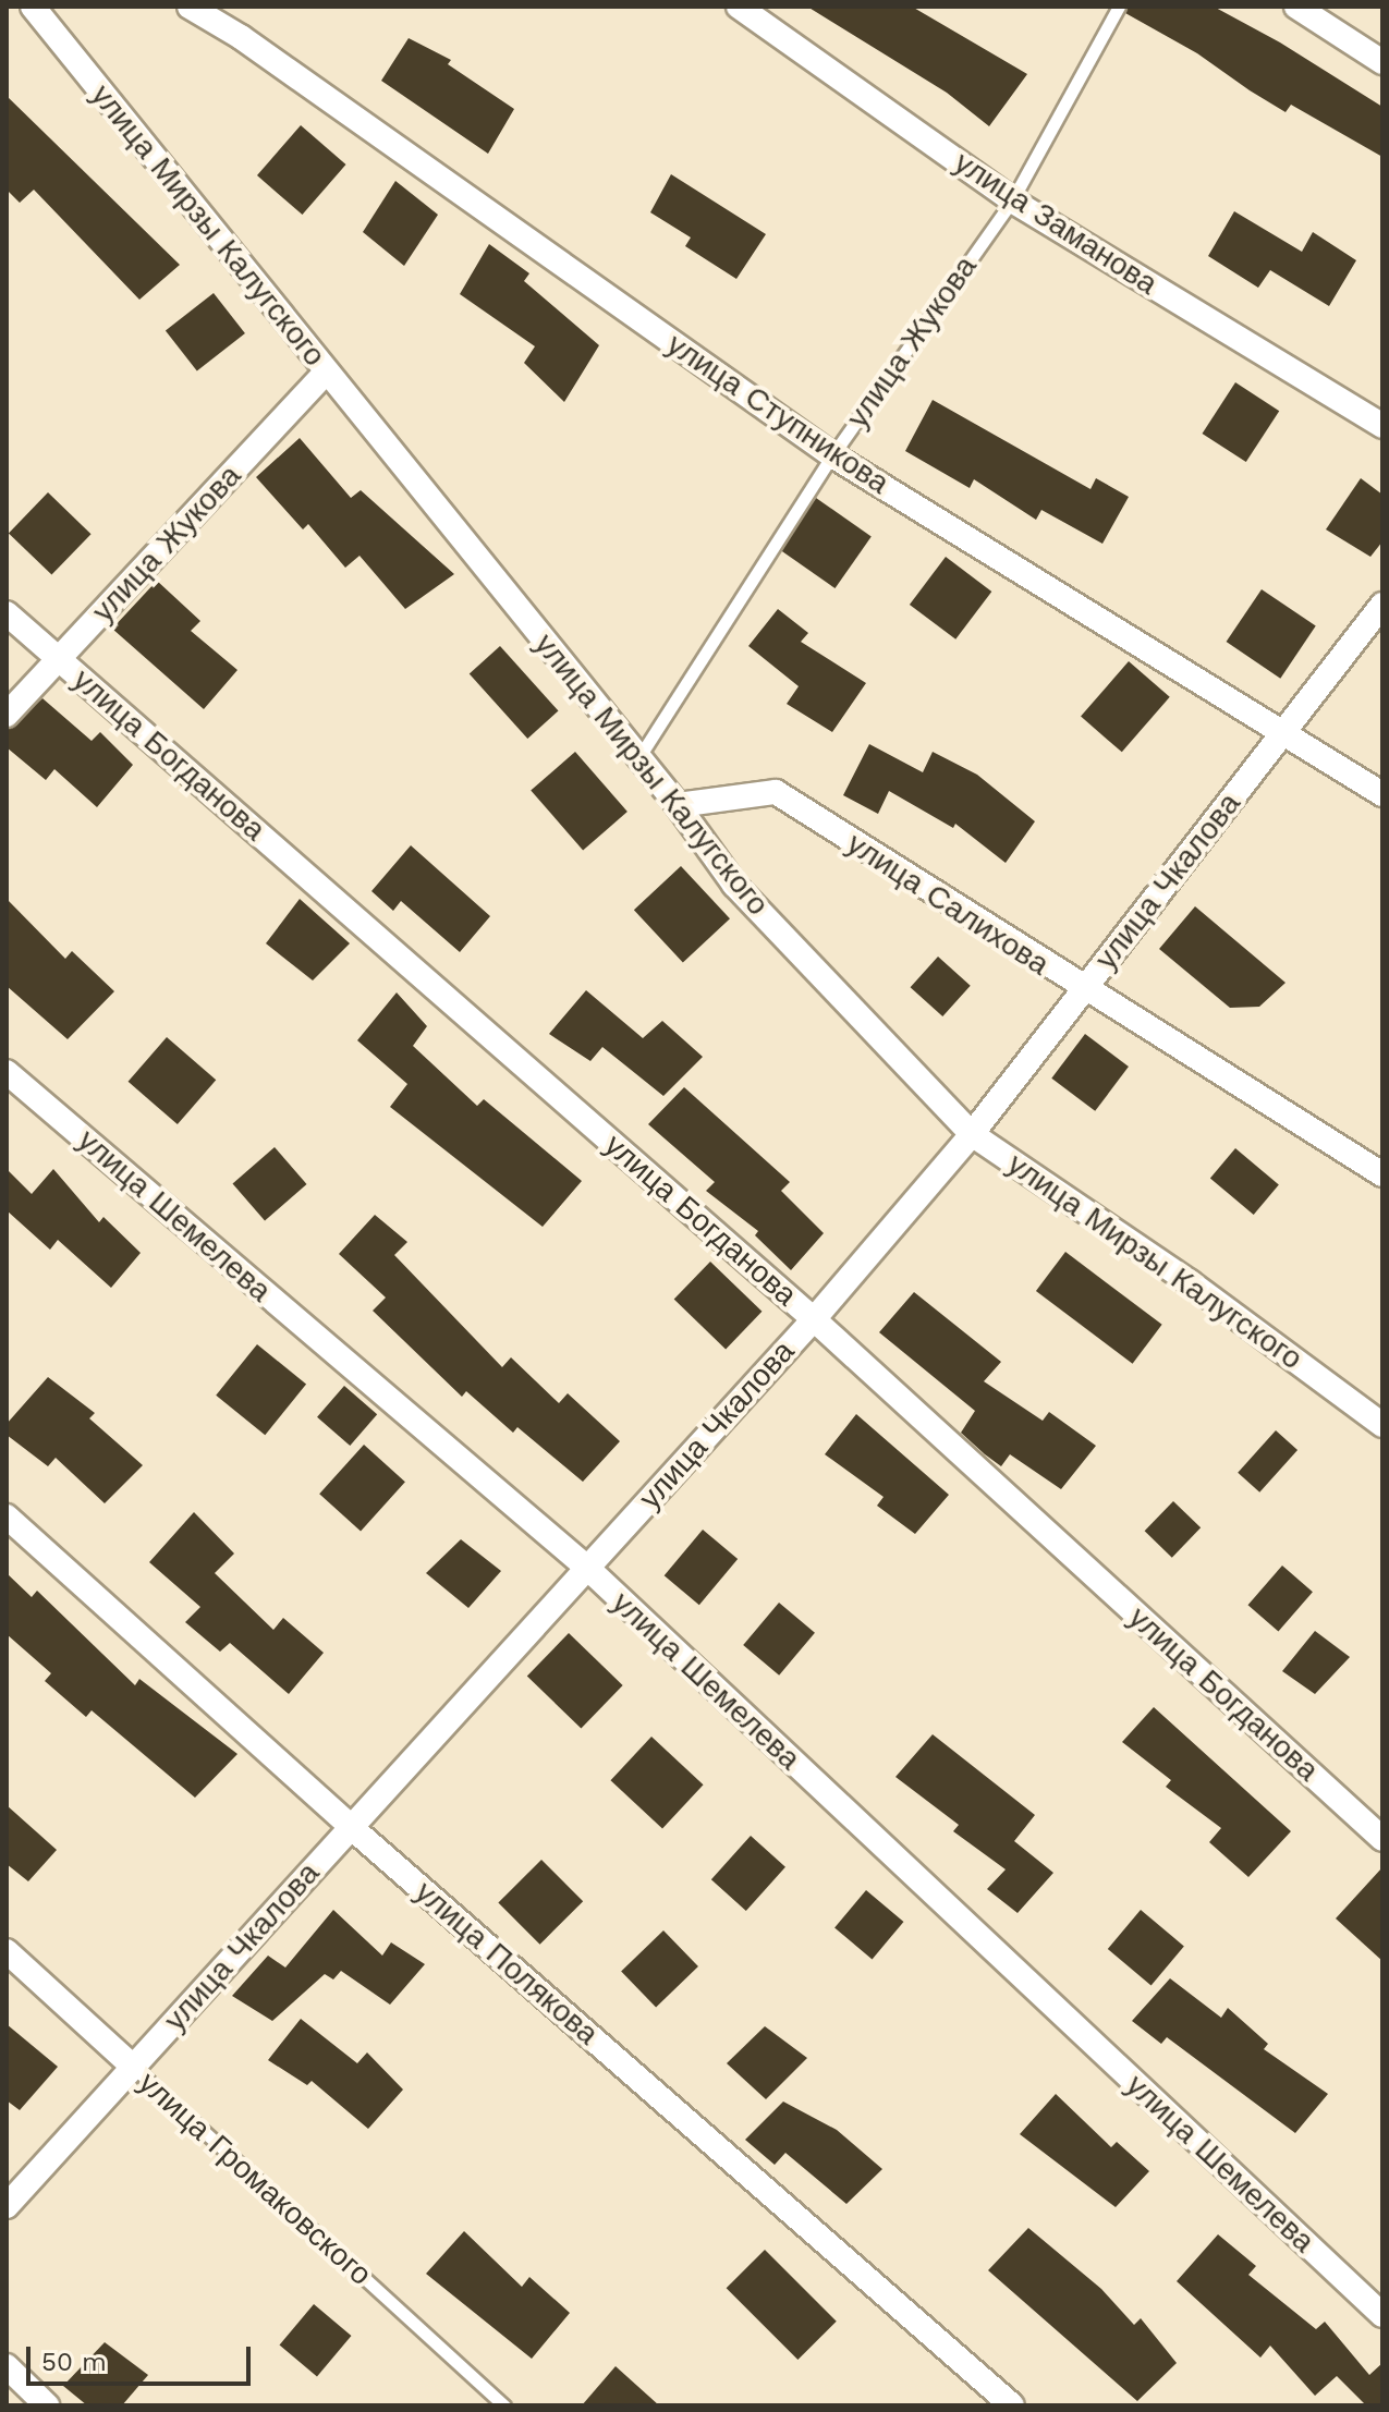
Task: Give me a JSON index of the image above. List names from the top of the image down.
{
  "streets": {
    "street": [
      "улица Заманова",
      "улица Мирзы Калугского",
      "улица Жукова",
      "улица Ступникова",
      "улица Богданова",
      "улица Чкалова",
      "улица Салихова",
      "улица Шемелева",
      "улица Полякова",
      "улица Громаковского"
    ]
  },
  "crossings": [
    ["улица Заманова", "улица Жукова"],
    ["улица Мирзы Калугского", "улица Жукова"],
    ["улица Мирзы Калугского", "улица Чкалова"],
    ["улица Мирзы Калугского", "улица Салихова"],
    ["улица Жукова", "улица Ступникова"],
    ["улица Жукова", "улица Богданова"],
    ["улица Ступникова", "улица Чкалова"],
    ["улица Богданова", "улица Чкалова"],
    ["улица Чкалова", "улица Салихова"],
    ["улица Чкалова", "улица Шемелева"],
    ["улица Чкалова", "улица Полякова"],
    ["улица Чкалова", "улица Громаковского"]
  ],
  "scale_bar": "50 m"
}
